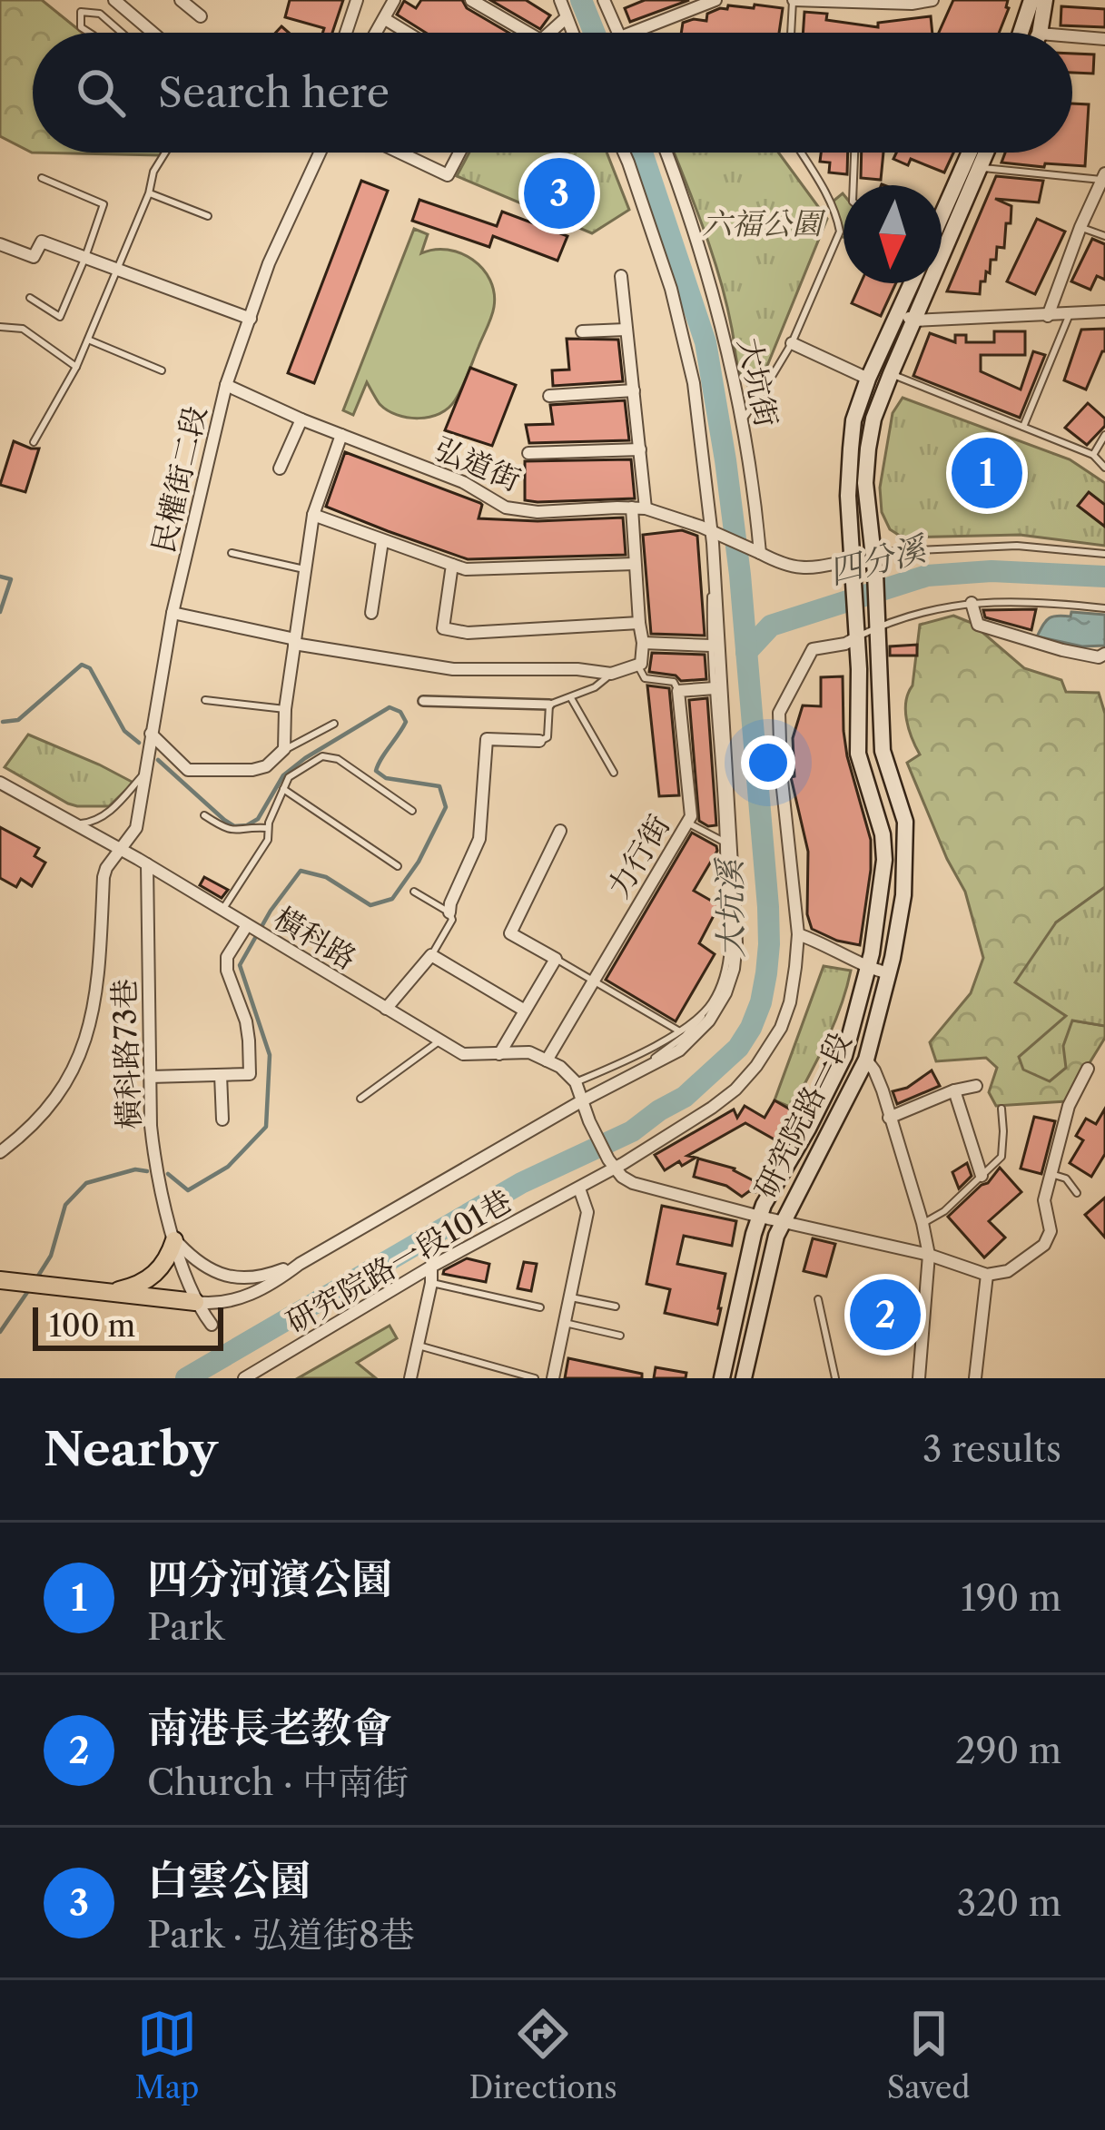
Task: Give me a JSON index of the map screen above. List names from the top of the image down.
{
  "streets": {
    "main road": ["研究院路一段"],
    "street": [
      "大坑街",
      "弘道街",
      "民權街二段",
      "力行街",
      "橫科路",
      "橫科路73巷",
      "研究院路一段101巷"
    ]
  },
  "crossings": [
    ["大坑街", "弘道街"],
    ["弘道街", "民權街二段"],
    ["民權街二段", "橫科路"],
    ["力行街", "橫科路"],
    ["橫科路", "橫科路73巷"],
    ["研究院路一段", "研究院路一段101巷"]
  ],
  "water": ["四分溪", "大坑溪"],
  "parks": ["六福公園"],
  "scale_bar": "100 m",
  "north": "bottom",
  "page": {
    "search": "Search here",
    "pins": ["3", "1", "2"],
    "scale": "100 m",
    "heading": ["Nearby", "3 results"],
    "list": [
      {
        "mark": "1",
        "name": "四分河濱公園",
        "note": "Park",
        "value": "190 m"
      },
      {
        "mark": "2",
        "name": "南港長老教會",
        "note": "Church · 中南街",
        "value": "290 m"
      },
      {
        "mark": "3",
        "name": "白雲公園",
        "note": "Park · 弘道街8巷",
        "value": "320 m"
      }
    ],
    "nav": ["Map", "Directions", "Saved"]
  }
}
